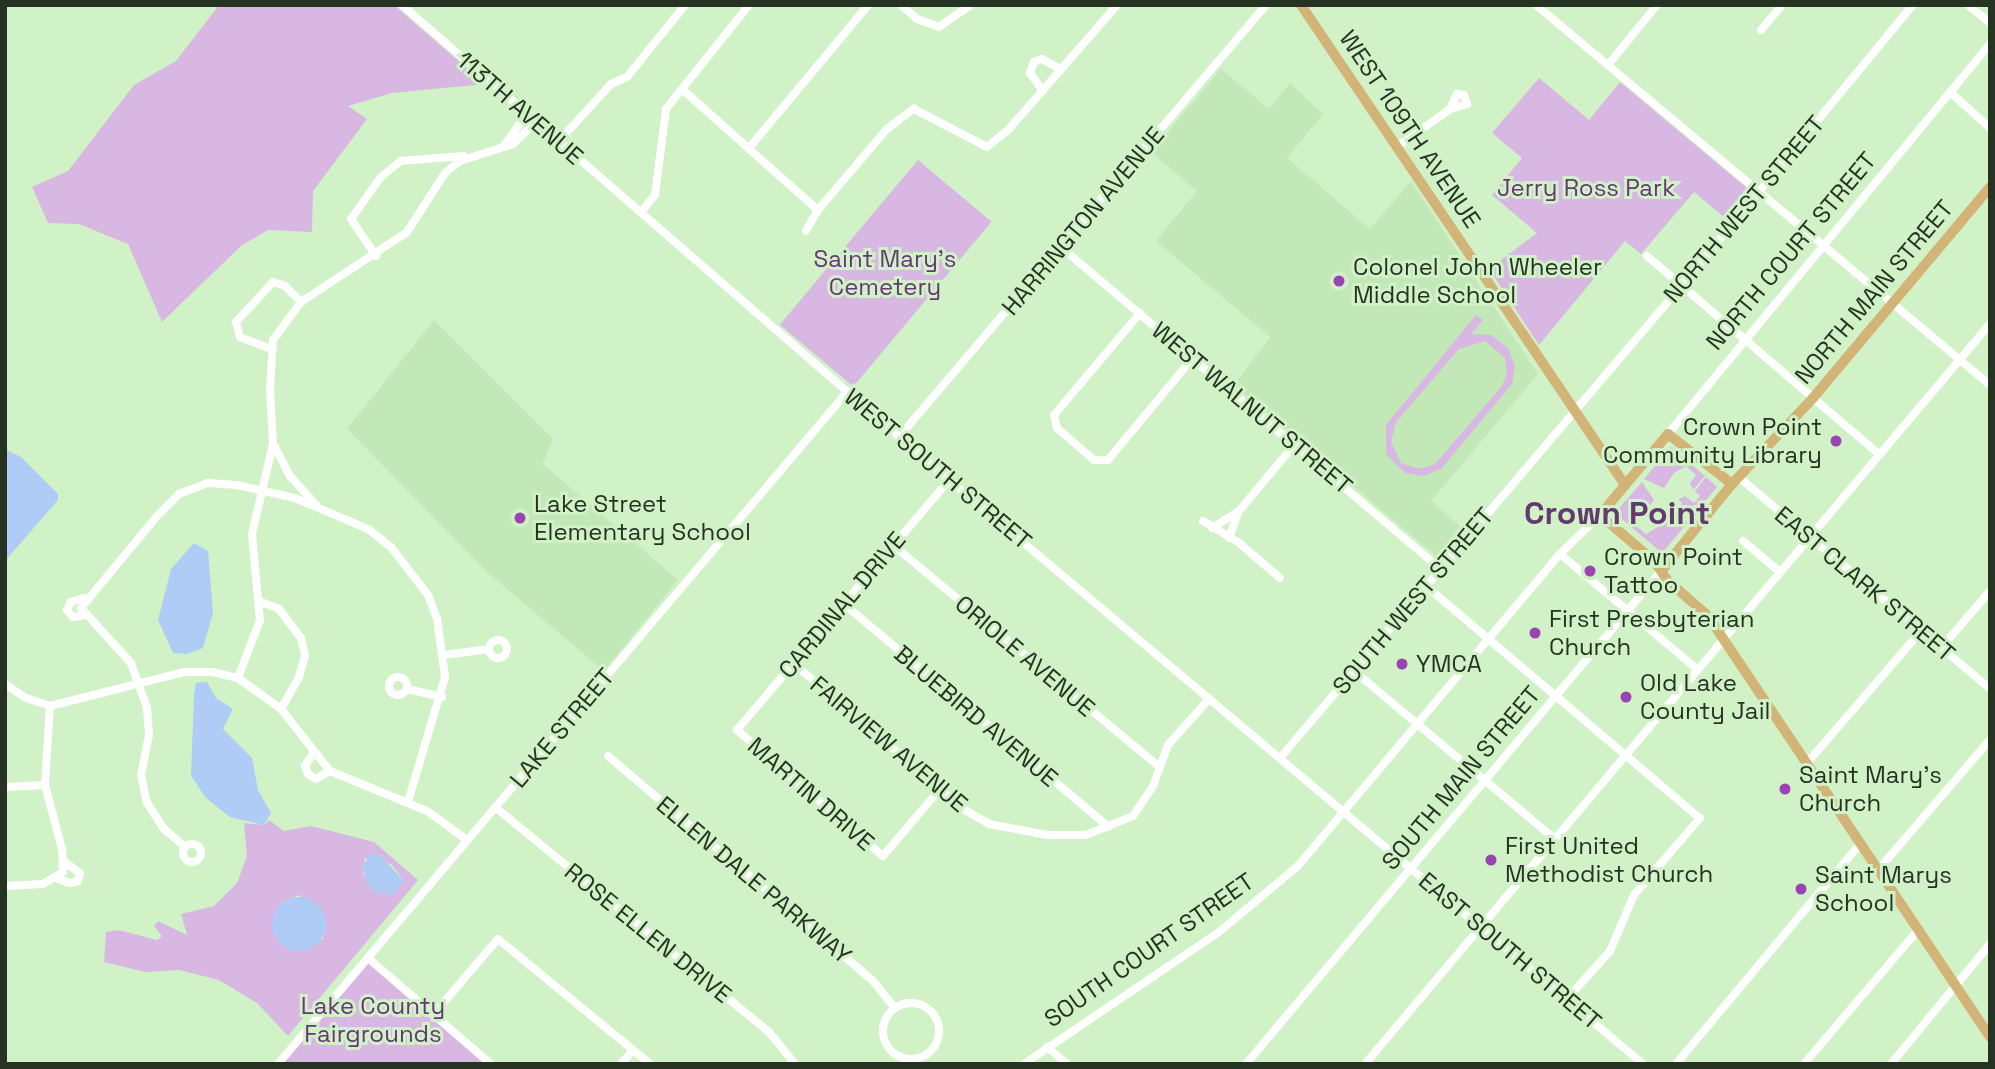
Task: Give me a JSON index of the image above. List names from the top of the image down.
{
  "streets": {
    "main road": [
      "WEST 109TH AVENUE",
      "NORTH COURT STREET",
      "NORTH MAIN STREET",
      "SOUTH MAIN STREET",
      "SOUTH COURT STREET"
    ],
    "street": [
      "113TH AVENUE",
      "NORTH WEST STREET",
      "HARRINGTON AVENUE",
      "WEST WALNUT STREET",
      "WEST SOUTH STREET",
      "EAST CLARK STREET",
      "SOUTH WEST STREET",
      "CARDINAL DRIVE",
      "ORIOLE AVENUE",
      "BLUEBIRD AVENUE",
      "LAKE STREET",
      "FAIRVIEW AVENUE",
      "MARTIN DRIVE",
      "ELLEN DALE PARKWAY",
      "ROSE ELLEN DRIVE",
      "EAST SOUTH STREET"
    ]
  },
  "crossings": [
    ["113TH AVENUE", "WEST SOUTH STREET"],
    ["WEST 109TH AVENUE", "NORTH WEST STREET"],
    ["WEST 109TH AVENUE", "NORTH COURT STREET"],
    ["WEST 109TH AVENUE", "SOUTH WEST STREET"],
    ["WEST 109TH AVENUE", "SOUTH COURT STREET"],
    ["NORTH WEST STREET", "SOUTH WEST STREET"],
    ["HARRINGTON AVENUE", "WEST WALNUT STREET"],
    ["HARRINGTON AVENUE", "WEST SOUTH STREET"],
    ["NORTH COURT STREET", "SOUTH COURT STREET"],
    ["NORTH MAIN STREET", "EAST CLARK STREET"],
    ["NORTH MAIN STREET", "SOUTH MAIN STREET"],
    ["WEST WALNUT STREET", "SOUTH WEST STREET"],
    ["WEST SOUTH STREET", "SOUTH WEST STREET"],
    ["WEST SOUTH STREET", "CARDINAL DRIVE"],
    ["WEST SOUTH STREET", "LAKE STREET"],
    ["WEST SOUTH STREET", "FAIRVIEW AVENUE"],
    ["WEST SOUTH STREET", "EAST SOUTH STREET"],
    ["EAST CLARK STREET", "SOUTH MAIN STREET"],
    ["SOUTH WEST STREET", "EAST SOUTH STREET"],
    ["CARDINAL DRIVE", "ORIOLE AVENUE"],
    ["CARDINAL DRIVE", "BLUEBIRD AVENUE"],
    ["CARDINAL DRIVE", "FAIRVIEW AVENUE"],
    ["CARDINAL DRIVE", "MARTIN DRIVE"],
    ["ORIOLE AVENUE", "FAIRVIEW AVENUE"],
    ["BLUEBIRD AVENUE", "FAIRVIEW AVENUE"],
    ["LAKE STREET", "ROSE ELLEN DRIVE"],
    ["FAIRVIEW AVENUE", "MARTIN DRIVE"],
    ["SOUTH MAIN STREET", "EAST SOUTH STREET"],
    ["SOUTH COURT STREET", "EAST SOUTH STREET"]
  ],
  "districts": ["Crown Point"],
  "parks": ["Jerry Ross Park", "Saint Mary's Cemetery", "Lake County Fairgrounds"],
  "places": [
    "Colonel John Wheeler Middle School",
    "Crown Point Community Library",
    "Lake Street Elementary School",
    "Crown Point Tattoo",
    "First Presbyterian Church",
    "YMCA",
    "Old Lake County Jail",
    "Saint Mary's Church",
    "First United Methodist Church",
    "Saint Marys School"
  ]
}
